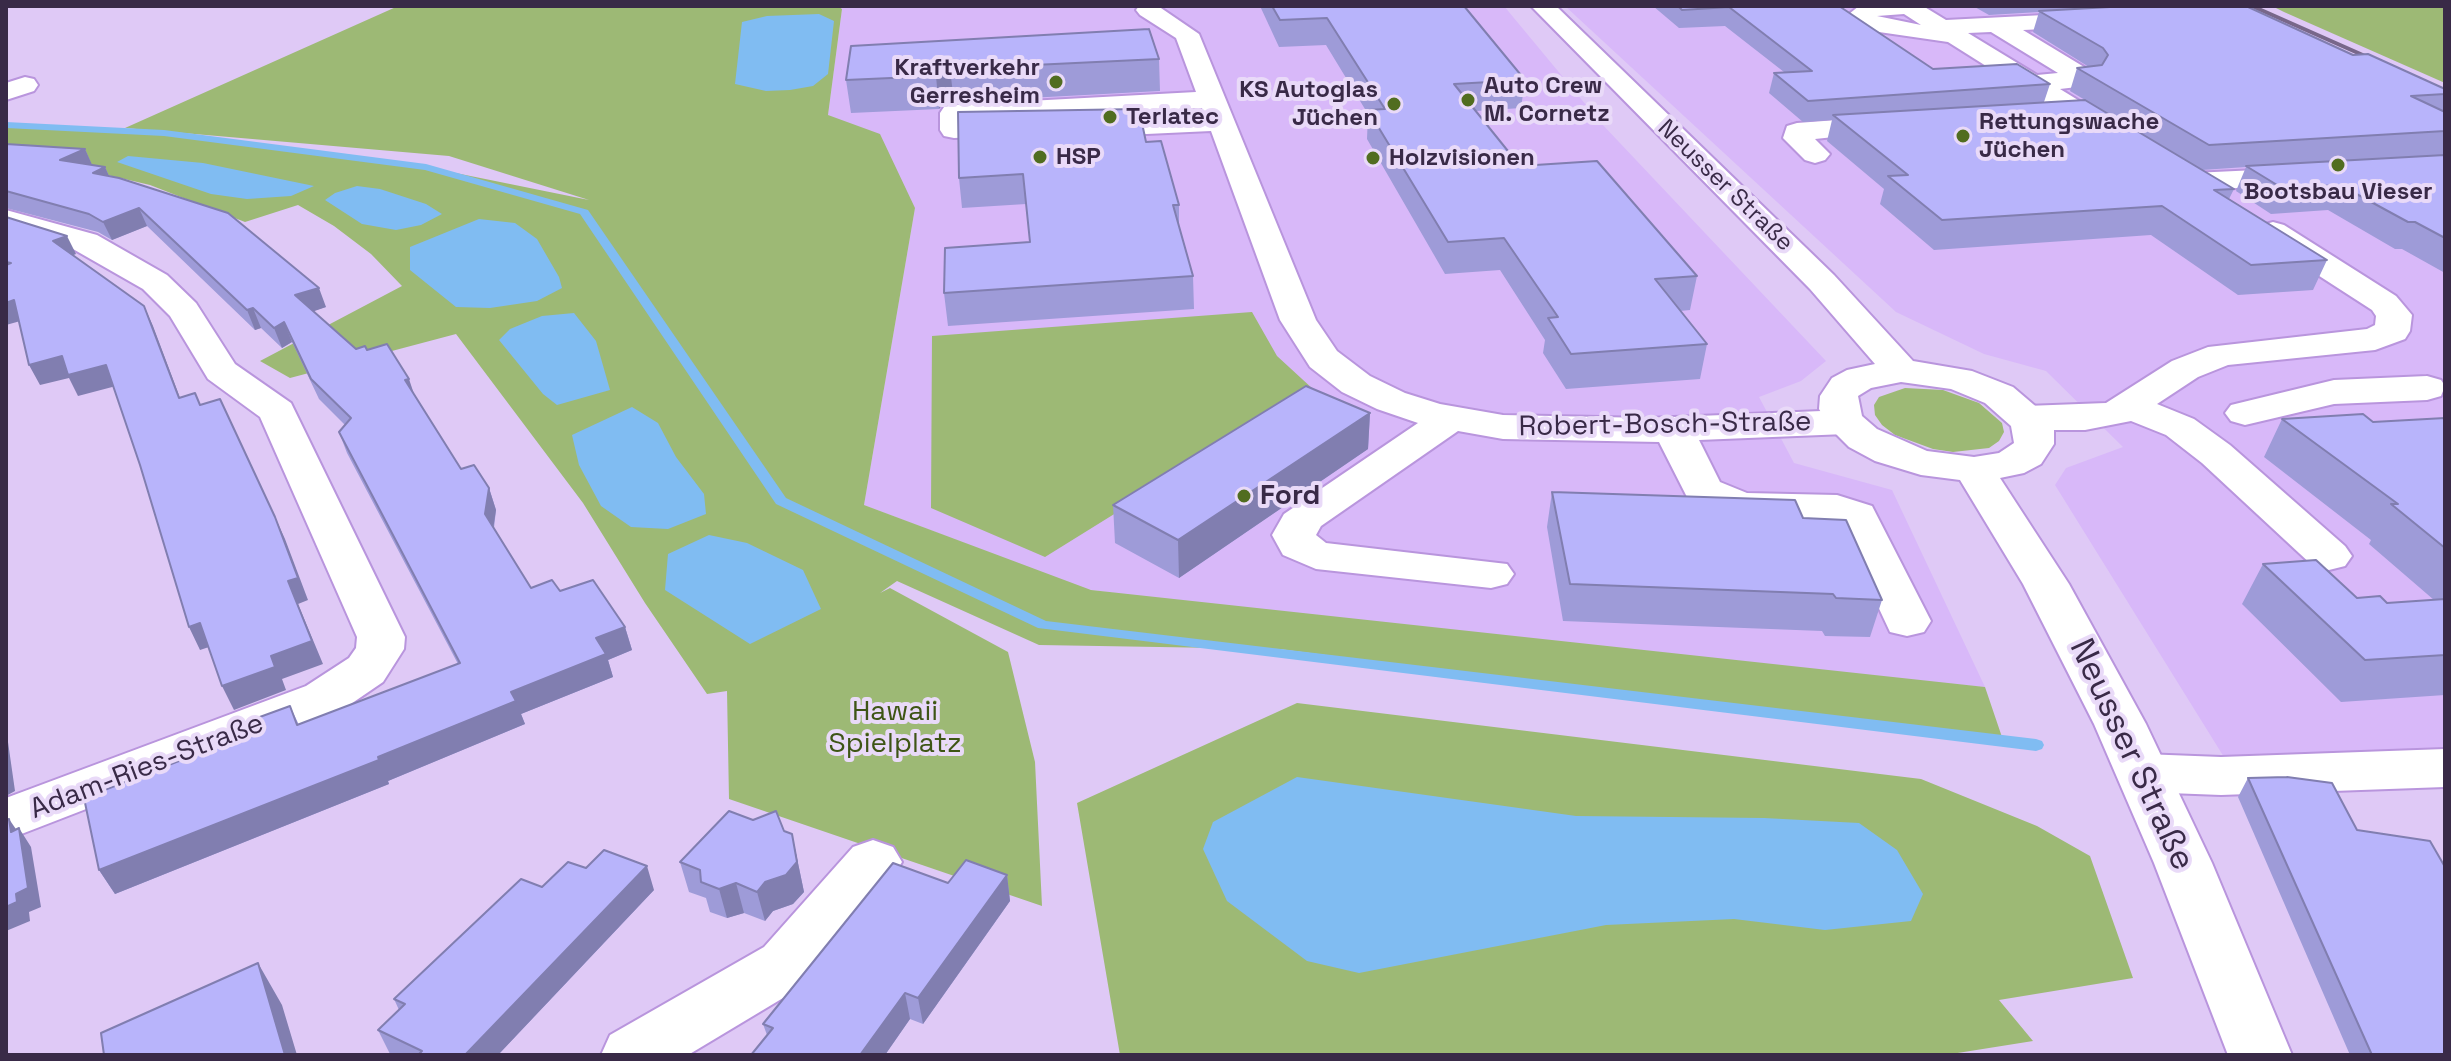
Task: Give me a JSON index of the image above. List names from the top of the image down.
{
  "streets": {
    "street": ["Neusser Straße", "Robert-Bosch-Straße", "Adam-Ries-Straße"]
  },
  "parks": ["Hawaii Spielplatz"],
  "places": [
    "Kraftverkehr Gerresheim",
    "Auto Crew M. Cornetz",
    "KS Autoglas Jüchen",
    "Terlatec",
    "Rettungswache Jüchen",
    "HSP",
    "Holzvisionen",
    "Bootsbau Vieser",
    "Ford"
  ]
}
